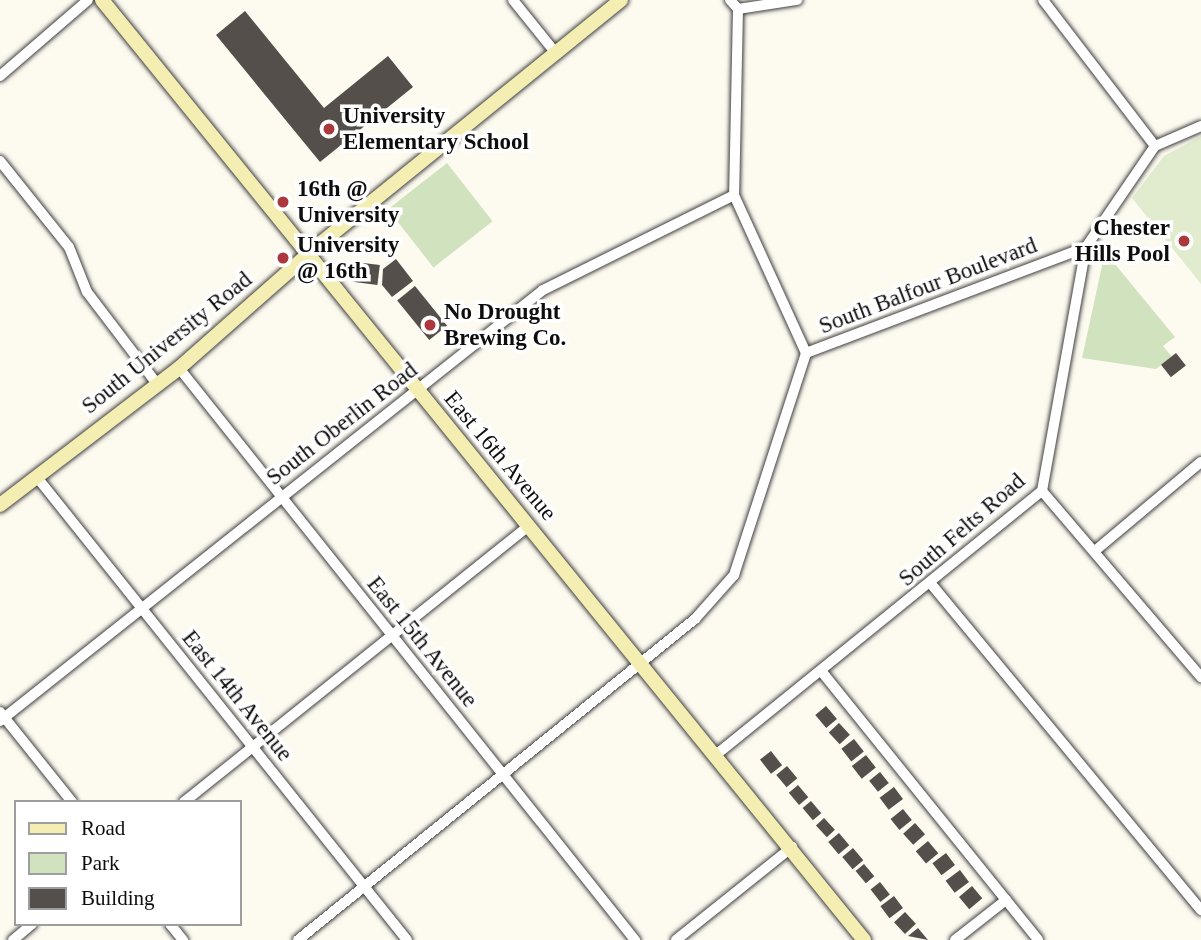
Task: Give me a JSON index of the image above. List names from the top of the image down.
{
  "streets": {
    "main road": ["South University Road", "East 16th Avenue"],
    "street": [
      "South Balfour Boulevard",
      "South Oberlin Road",
      "South Felts Road",
      "East 15th Avenue",
      "East 14th Avenue"
    ]
  },
  "crossings": [
    ["South Balfour Boulevard", "East 16th Avenue"],
    ["South Balfour Boulevard", "South Felts Road"],
    ["South Balfour Boulevard", "East 15th Avenue"],
    ["South Balfour Boulevard", "East 14th Avenue"],
    ["South University Road", "East 16th Avenue"],
    ["South University Road", "East 15th Avenue"],
    ["South University Road", "East 14th Avenue"],
    ["South Oberlin Road", "East 16th Avenue"],
    ["South Oberlin Road", "East 15th Avenue"],
    ["South Oberlin Road", "East 14th Avenue"],
    ["East 16th Avenue", "South Felts Road"]
  ],
  "places": [
    "University Elementary School",
    "16th @ University",
    "Chester Hills Pool",
    "University @ 16th",
    "No Drought Brewing Co."
  ],
  "legend": ["Road", "Park", "Building"]
}
